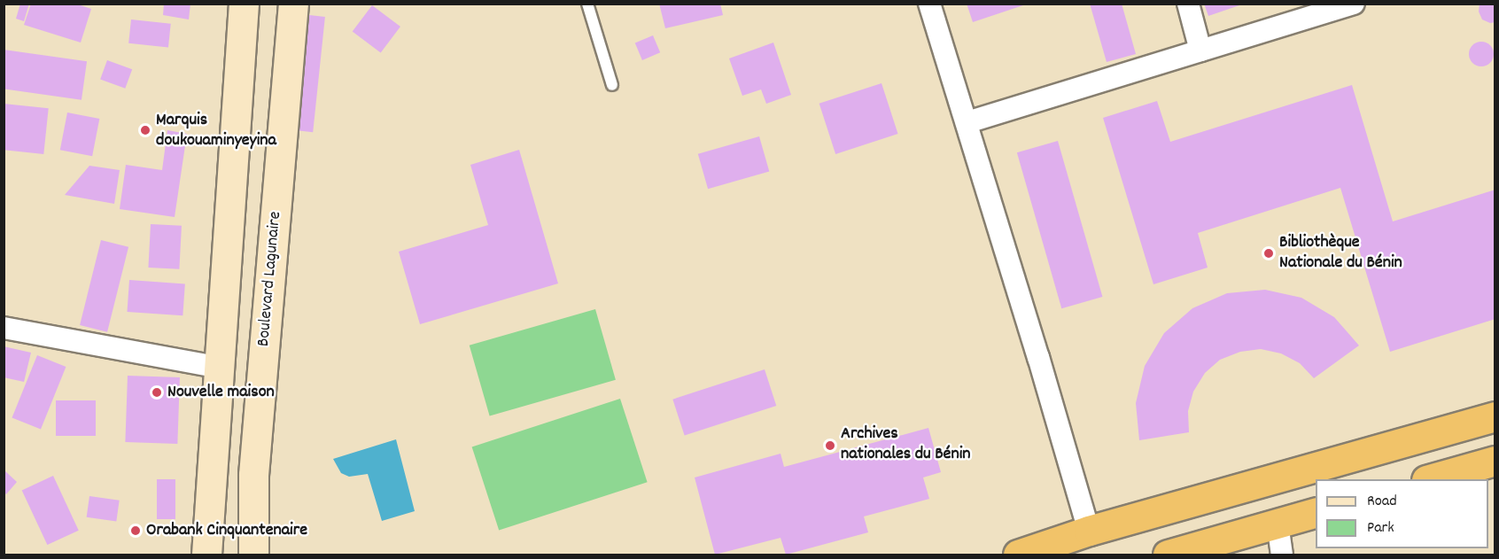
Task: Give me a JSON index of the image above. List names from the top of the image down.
{
  "streets": {
    "main road": ["Boulevard Lagunaire"]
  },
  "places": [
    "Marquis doukouaminyeyina",
    "Bibliothèque Nationale du Bénin",
    "Nouvelle maison",
    "Archives nationales du Bénin",
    "Orabank Cinquantenaire"
  ],
  "legend": ["Road", "Park"]
}
